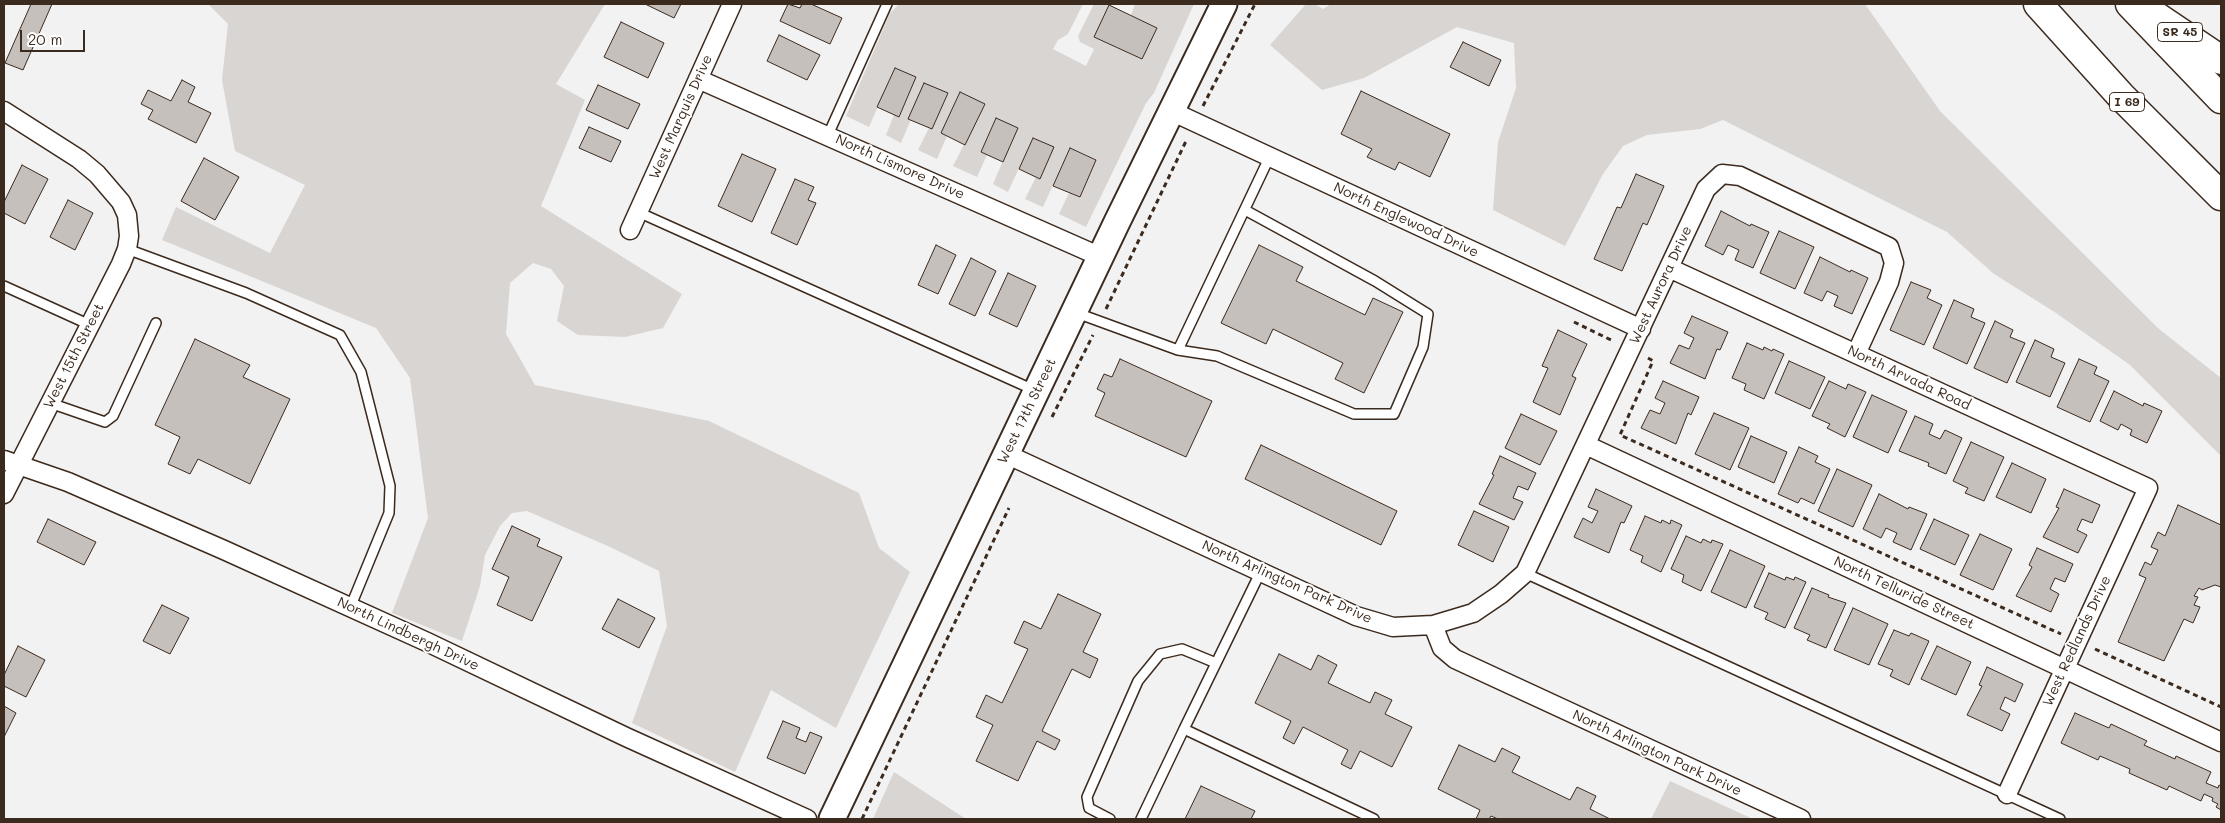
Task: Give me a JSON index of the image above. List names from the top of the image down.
{
  "streets": {
    "highway": ["SR 45", "I 69"],
    "main road": ["West 17th Street"],
    "street": [
      "West Marquis Drive",
      "North Lismore Drive",
      "North Englewood Drive",
      "West Aurora Drive",
      "West 15th Street",
      "North Arvada Road",
      "North Arlington Park Drive",
      "North Telluride Street",
      "North Lindbergh Drive",
      "West Redlands Drive"
    ]
  },
  "crossings": [
    ["West Marquis Drive", "North Lismore Drive"],
    ["North Lismore Drive", "West 17th Street"],
    ["North Englewood Drive", "West Aurora Drive"],
    ["North Englewood Drive", "West 17th Street"],
    ["West Aurora Drive", "North Arvada Road"],
    ["West Aurora Drive", "North Arlington Park Drive"],
    ["West Aurora Drive", "North Telluride Street"],
    ["West 15th Street", "North Lindbergh Drive"],
    ["North Arvada Road", "West Redlands Drive"],
    ["West 17th Street", "North Arlington Park Drive"],
    ["North Telluride Street", "West Redlands Drive"]
  ],
  "scale_bar": "20 m"
}
